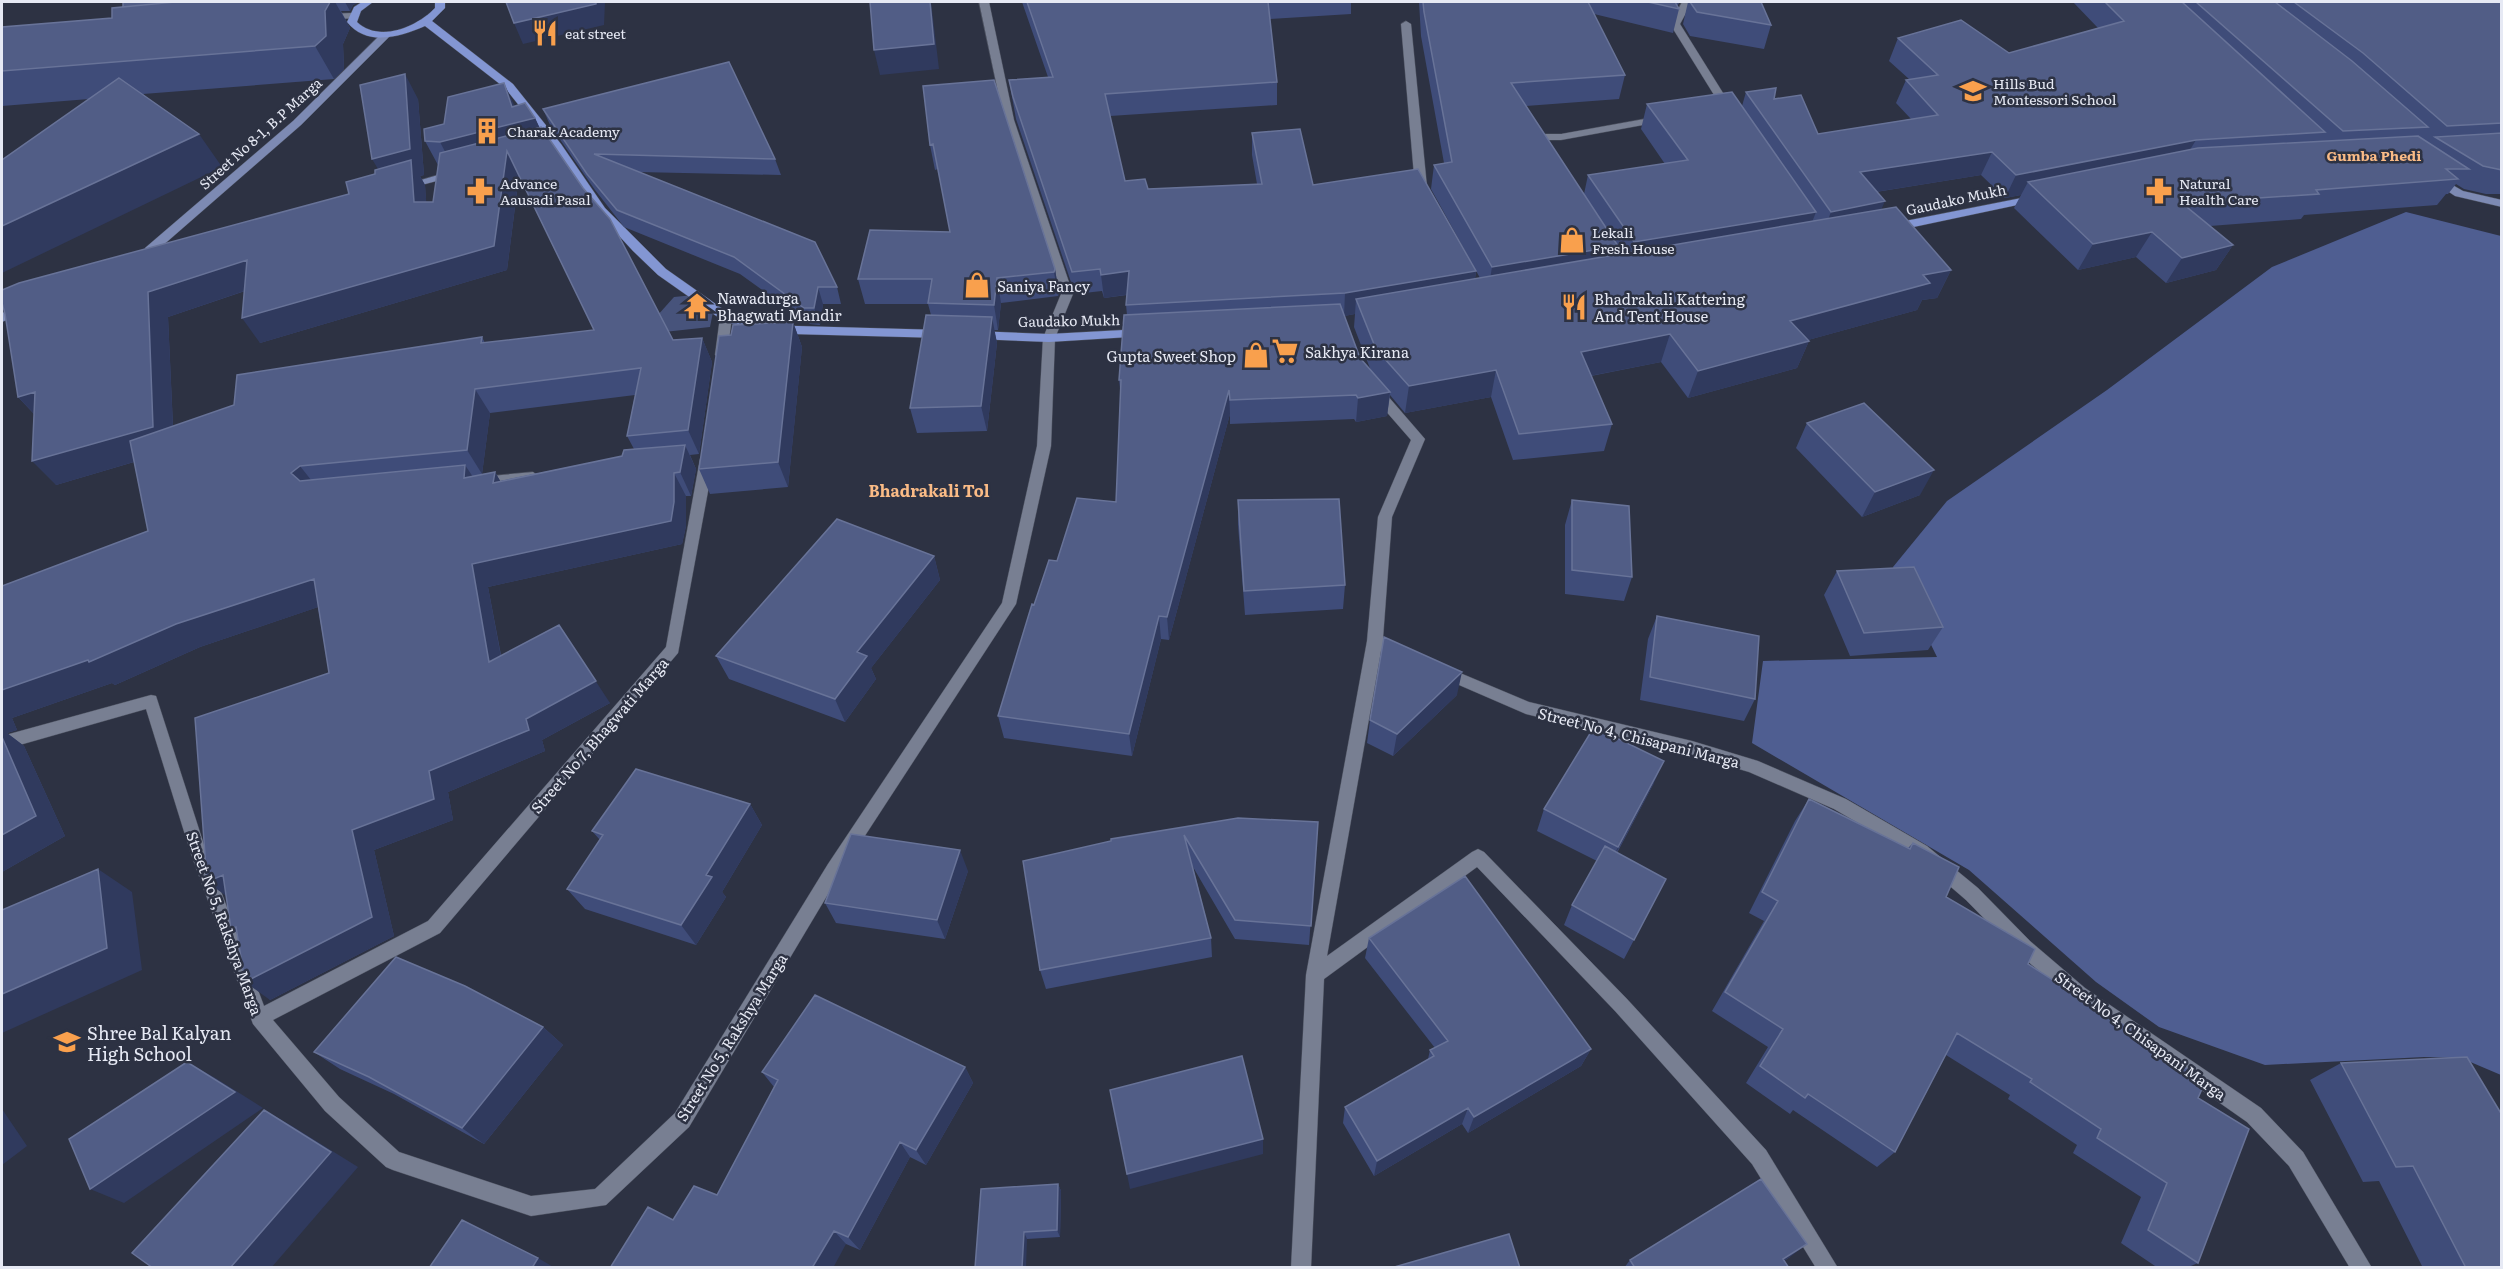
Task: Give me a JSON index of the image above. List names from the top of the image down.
{
  "streets": {
    "main road": ["Street No 8-1, B.P Marga", "Gaudako Mukh"],
    "street": ["Street No 7, Bhagwati Marga", "Street No 4, Chisapani Marga", "Street No 5, Rakshya Marga"]
  },
  "crossings": [
    ["Gaudako Mukh", "Street No 5, Rakshya Marga"],
    ["Street No 7, Bhagwati Marga", "Street No 5, Rakshya Marga"]
  ],
  "districts": ["Gumba Phedi", "Bhadrakali Tol"],
  "places": {
    "restaurant": ["eat street", "Bhadrakali Kattering And Tent House"],
    "school or university": ["Hills Bud Montessori School", "Shree Bal Kalyan High School"],
    "building": ["Charak Academy"],
    "pharmacy": ["Advance Aausadi Pasal", "Natural Health Care"],
    "shop": ["Lekali Fresh House", "Saniya Fancy", "Gupta Sweet Shop"],
    "temple": ["Nawadurga Bhagwati Mandir"],
    "supermarket": ["Sakhya Kirana"]
  }
}
